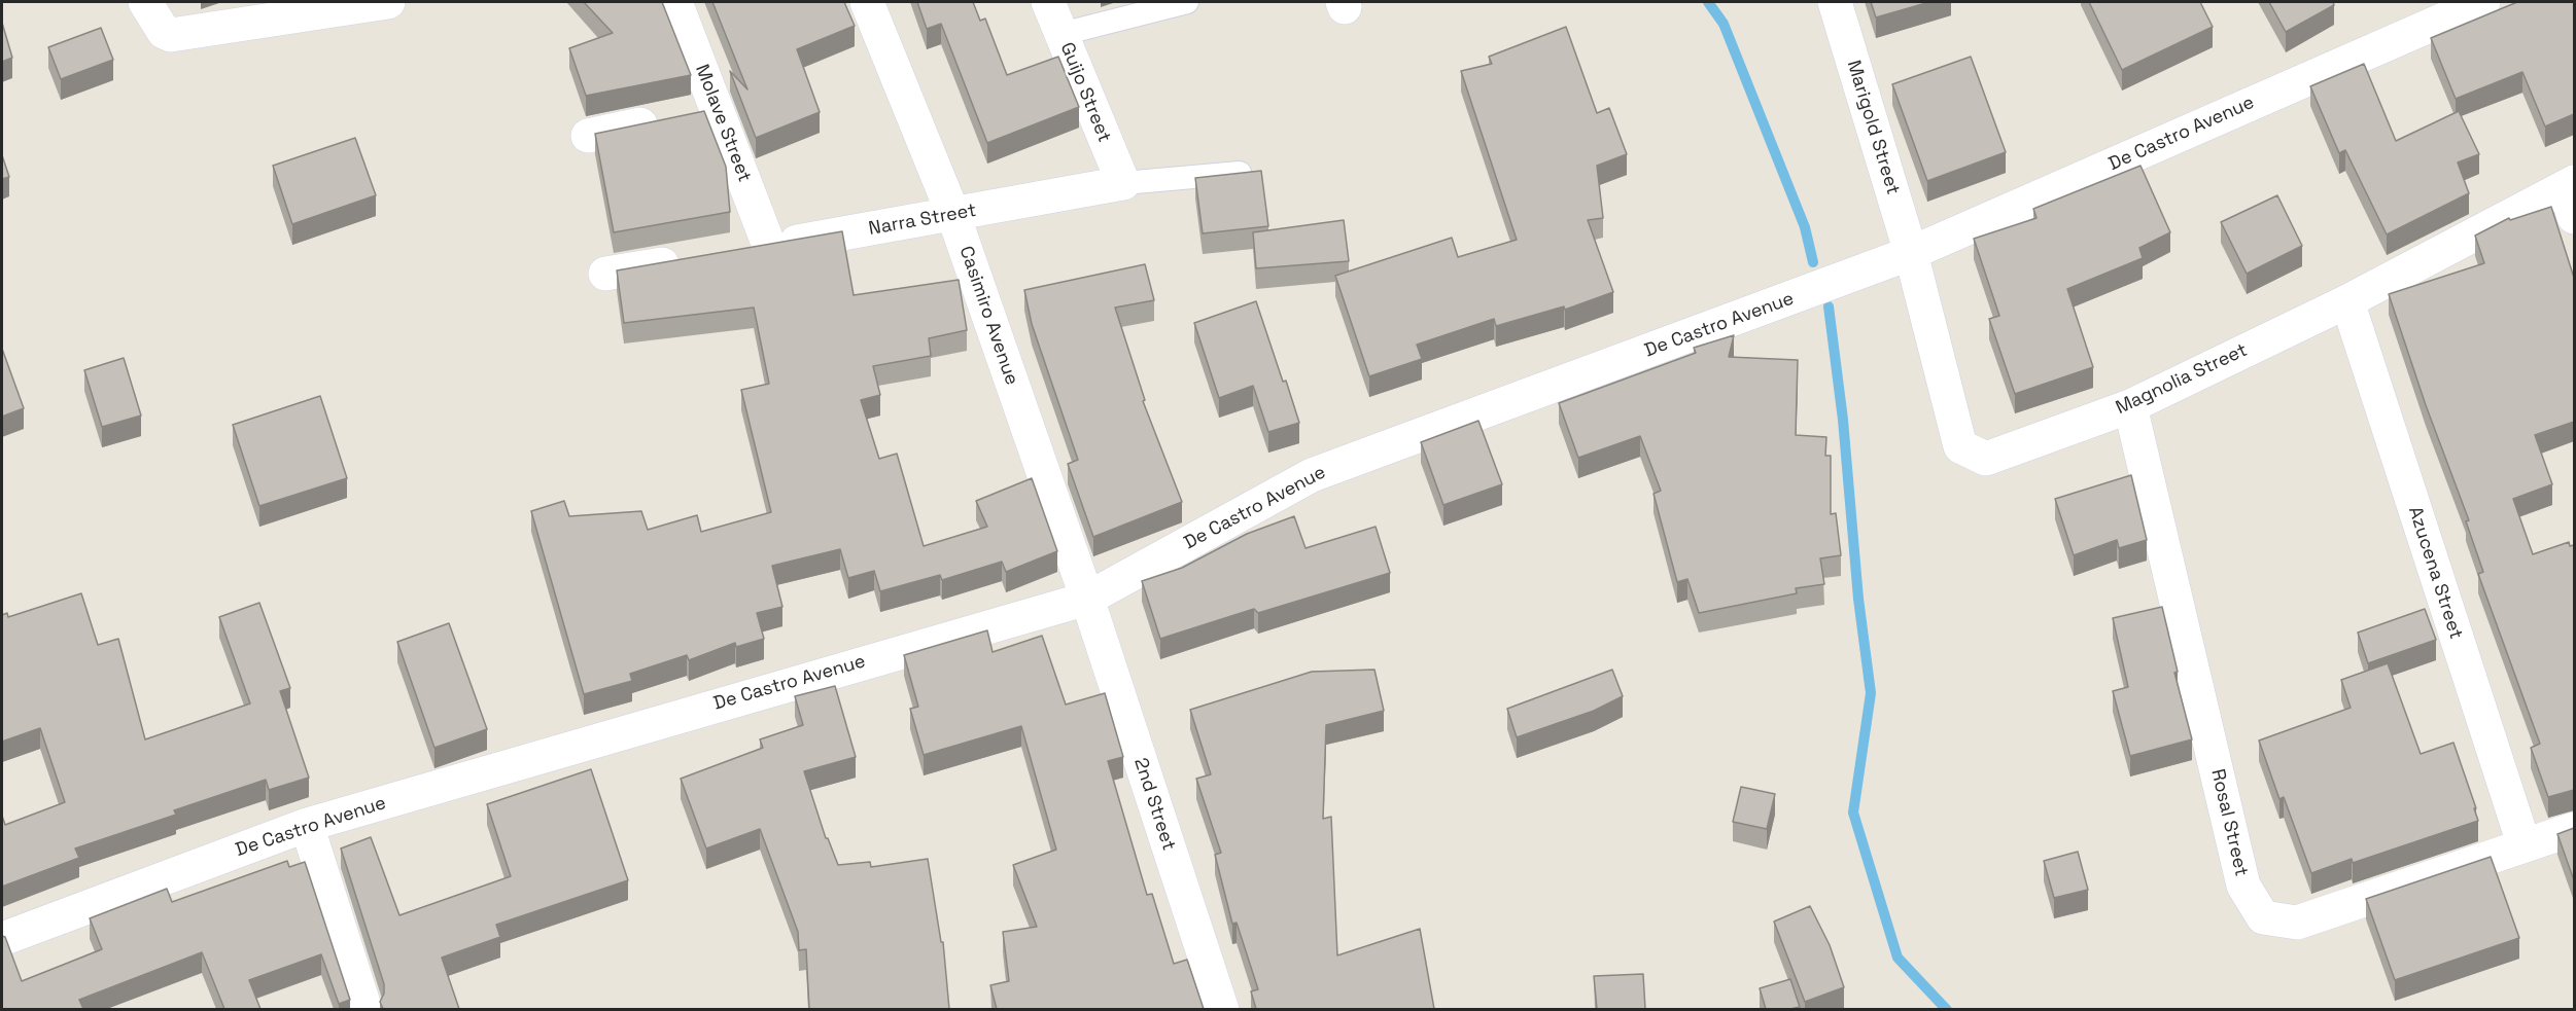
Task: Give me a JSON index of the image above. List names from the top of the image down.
{
  "streets": {
    "street": [
      "Guijo Street",
      "Molave Street",
      "Marigold Street",
      "De Castro Avenue",
      "Narra Street",
      "Casimiro Avenue",
      "Magnolia Street",
      "Azucena Street",
      "2nd Street",
      "Rosal Street"
    ]
  },
  "crossings": [
    ["Guijo Street", "Narra Street"],
    ["Molave Street", "Narra Street"],
    ["Marigold Street", "De Castro Avenue"],
    ["Marigold Street", "Magnolia Street"],
    ["De Castro Avenue", "Casimiro Avenue"],
    ["De Castro Avenue", "Magnolia Street"],
    ["De Castro Avenue", "2nd Street"],
    ["Narra Street", "Casimiro Avenue"],
    ["Casimiro Avenue", "2nd Street"],
    ["Magnolia Street", "Azucena Street"],
    ["Magnolia Street", "Rosal Street"],
    ["Azucena Street", "Rosal Street"]
  ]
}
